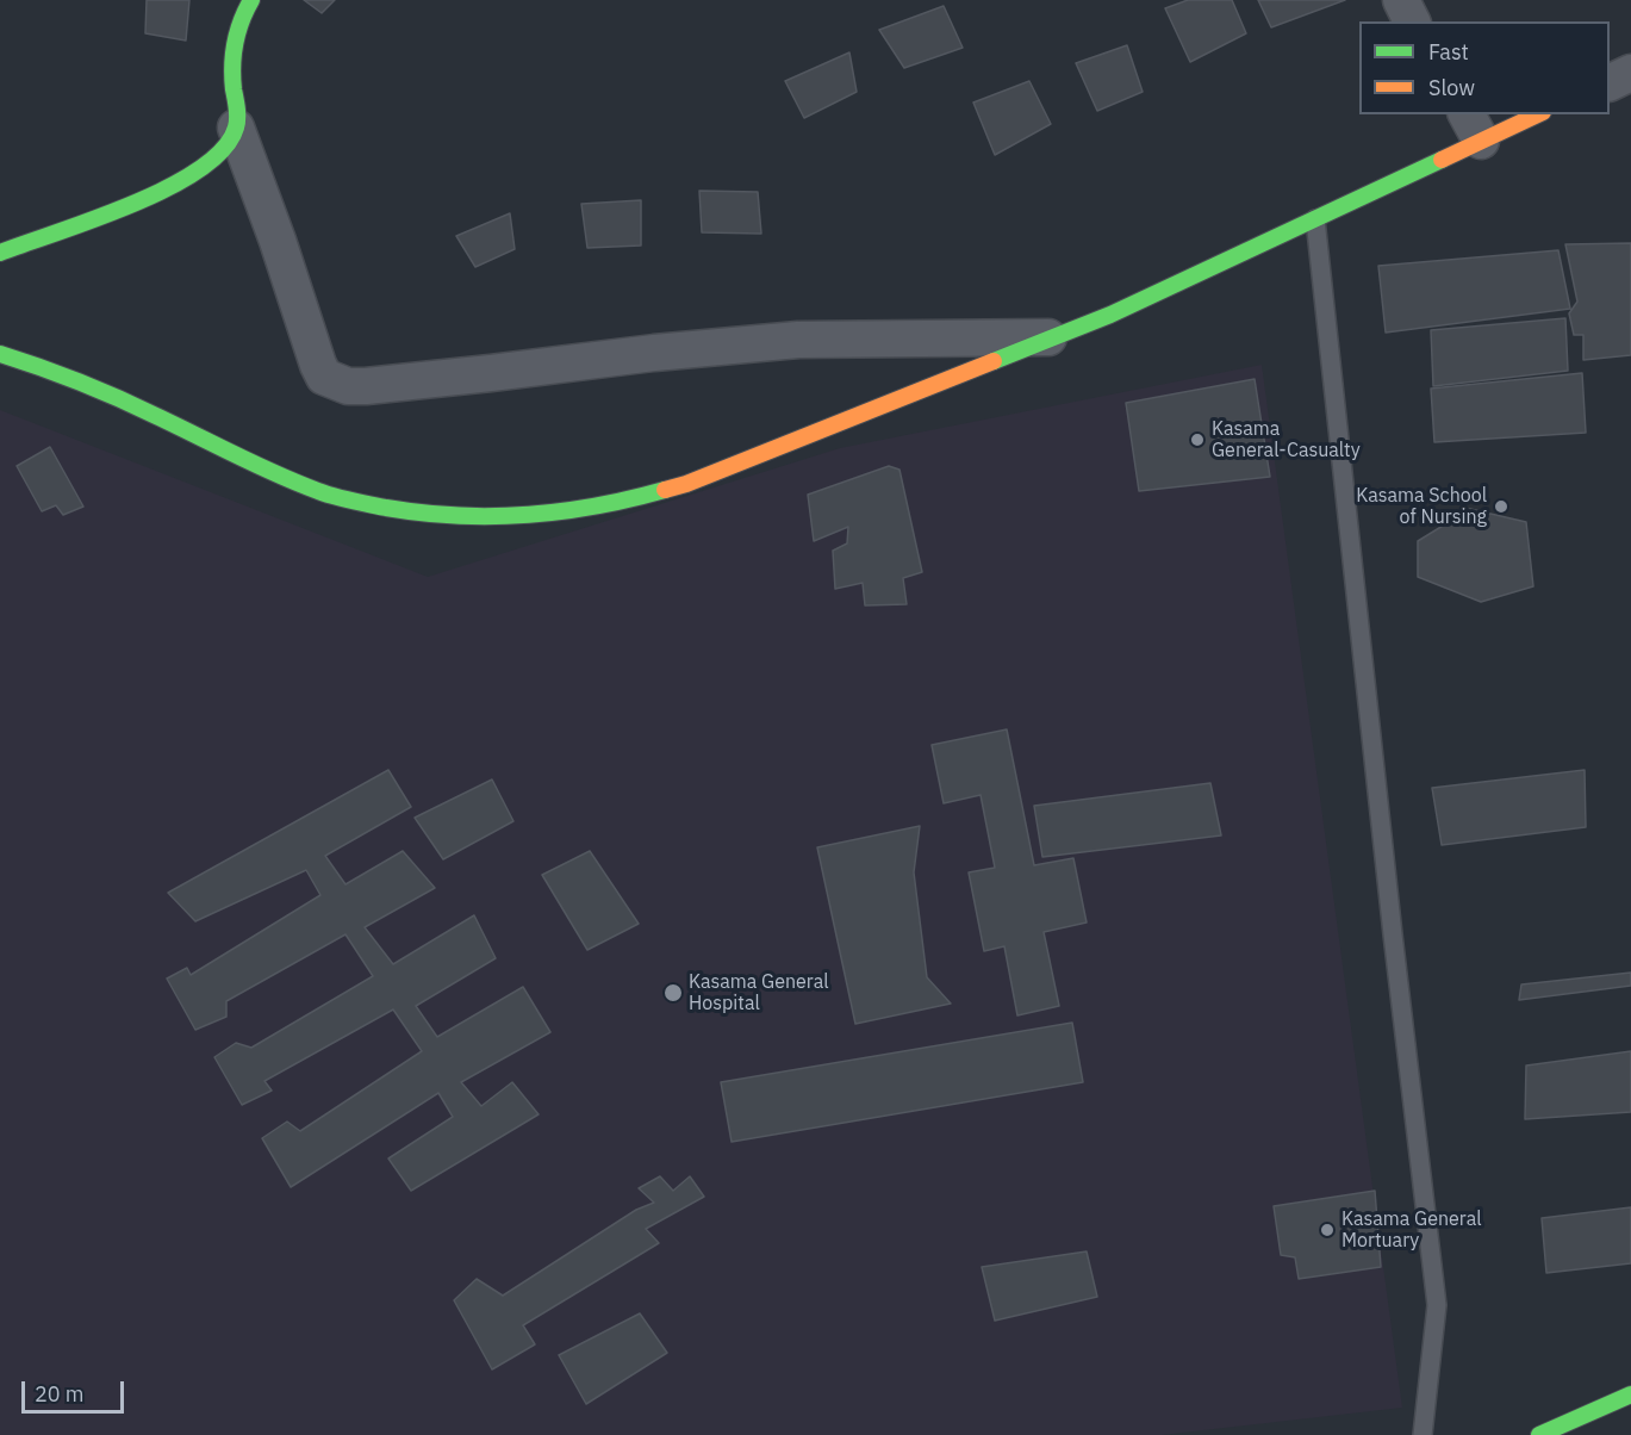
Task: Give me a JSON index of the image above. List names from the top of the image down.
{
  "places": [
    "Kasama General-Casualty",
    "Kasama School of Nursing",
    "Kasama General Hospital",
    "Kasama General Mortuary"
  ],
  "legend": ["Fast", "Slow"],
  "scale_bar": "20 m"
}
